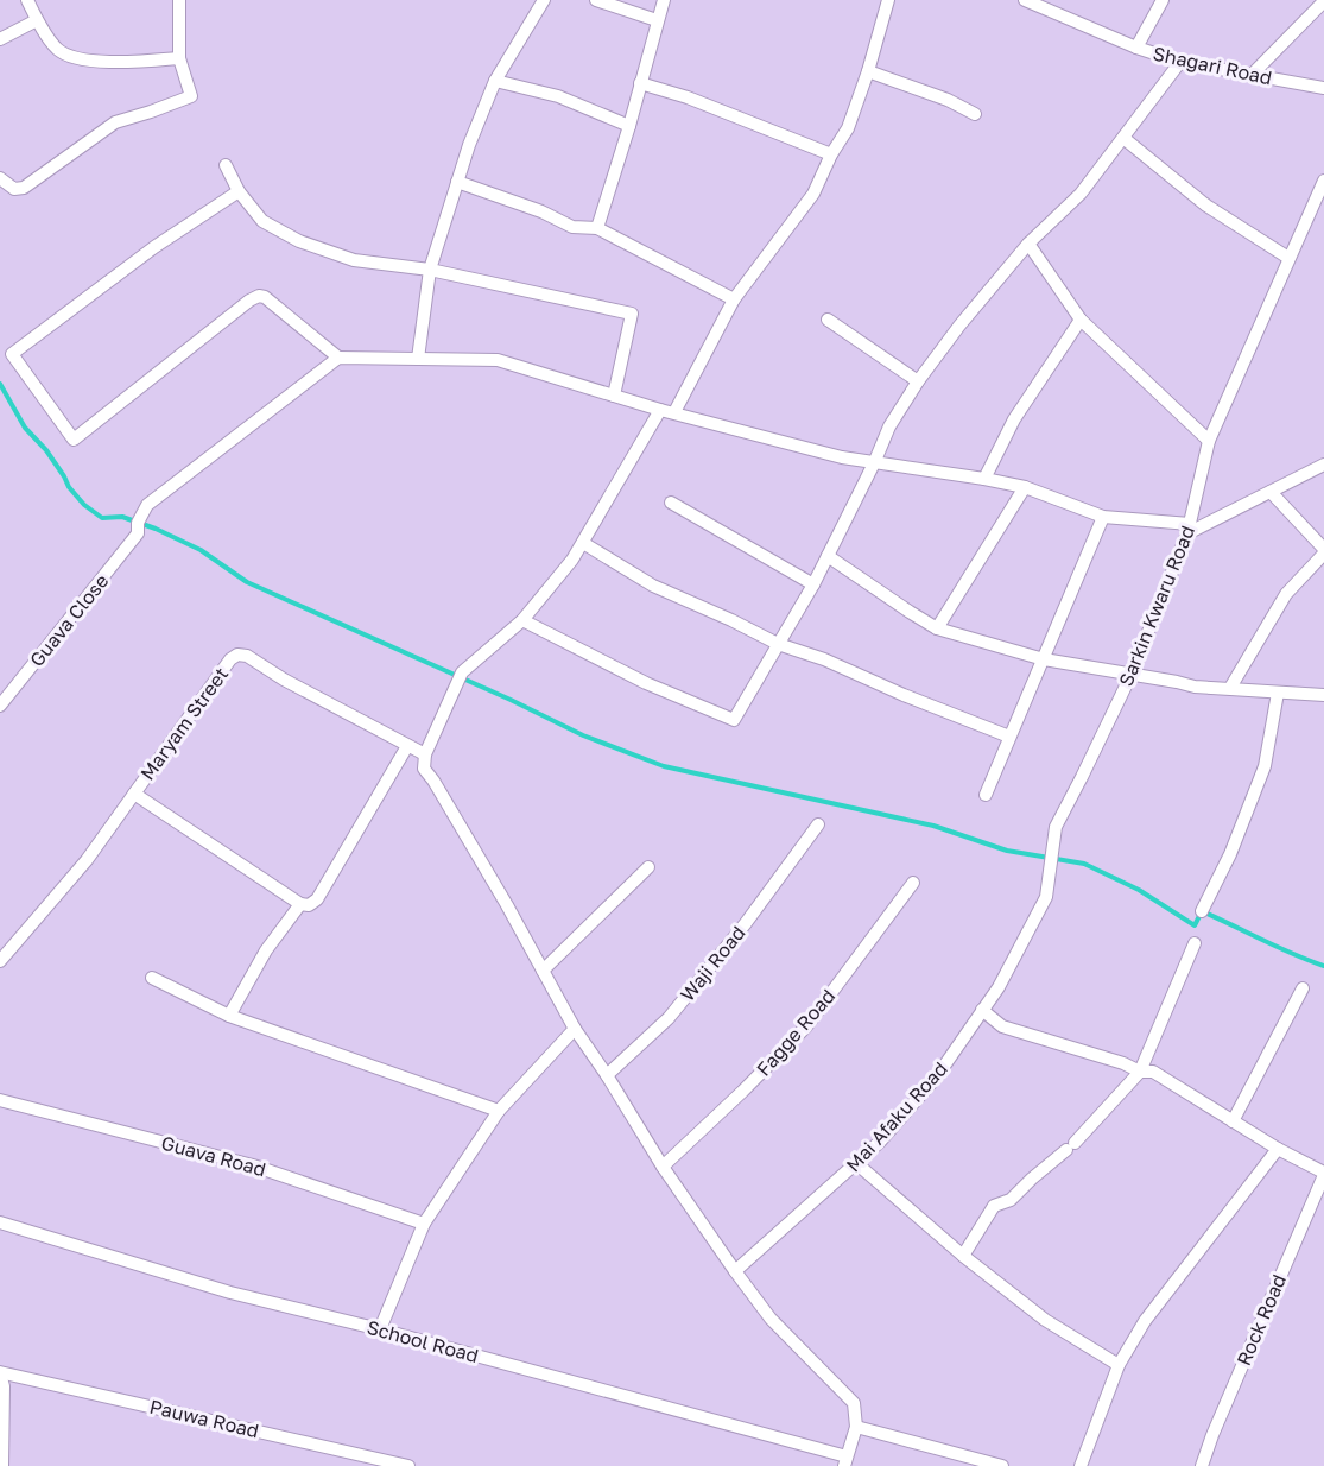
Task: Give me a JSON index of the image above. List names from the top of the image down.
{
  "streets": {
    "street": [
      "Shagari Road",
      "Sarkin Kwaru Road",
      "Guava Close",
      "Maryam Street",
      "Waji Road",
      "Fagge Road",
      "Mai Afaku Road",
      "Guava Road",
      "Rock Road",
      "School Road",
      "Pauwa Road"
    ]
  },
  "crossings": [
    ["Sarkin Kwaru Road", "Mai Afaku Road"]
  ]
}
